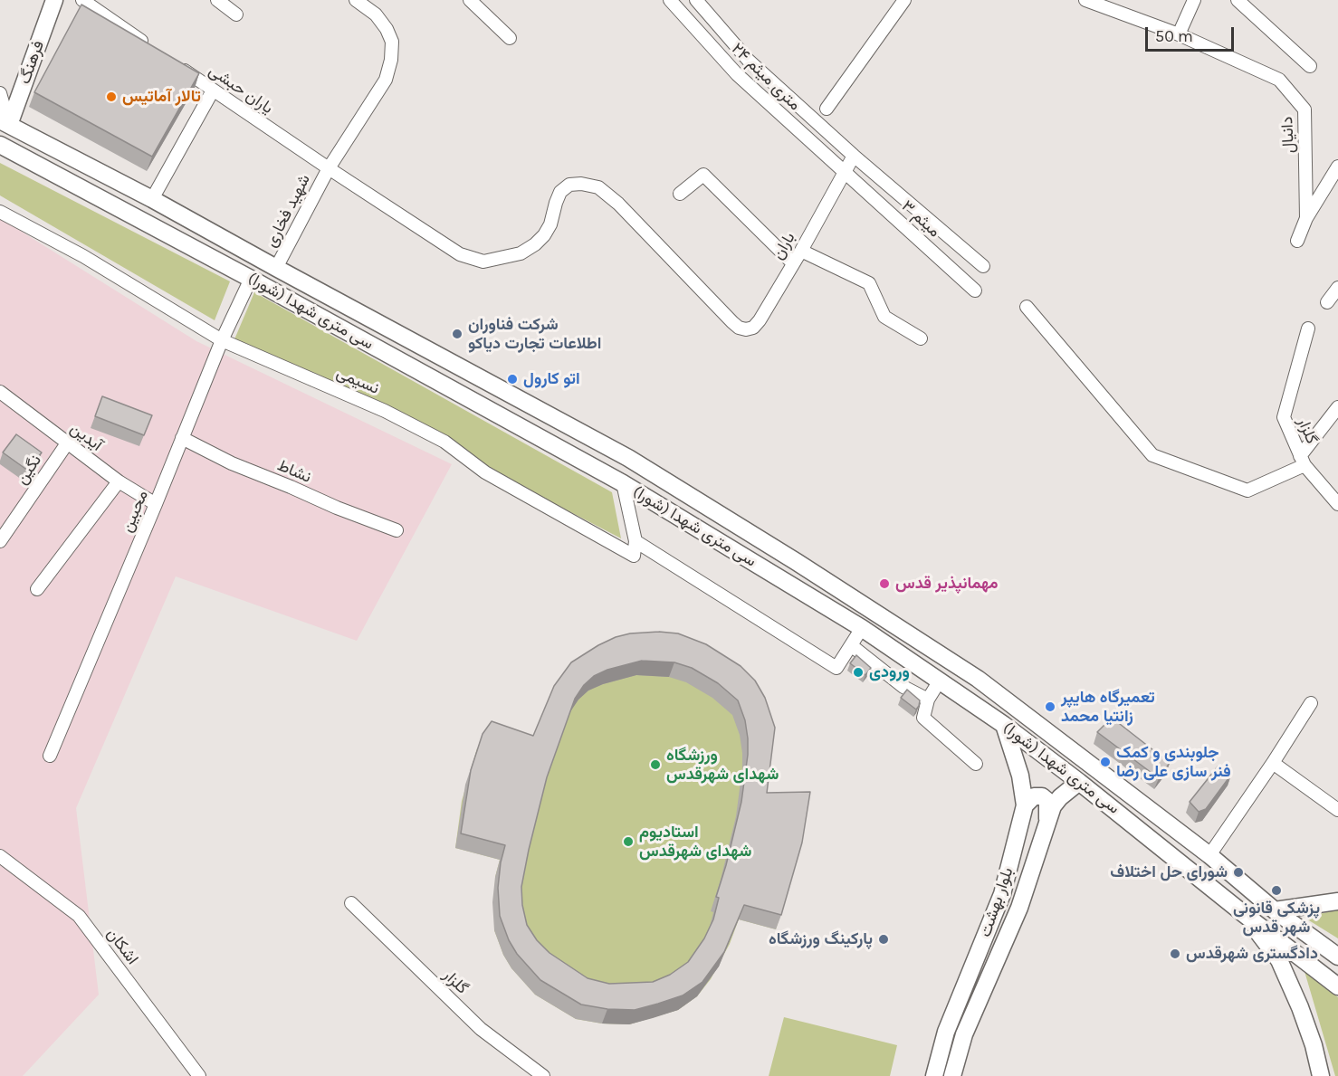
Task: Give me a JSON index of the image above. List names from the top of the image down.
{
  "streets": {
    "main road": ["فرهنگ", "سی متری شهدا (شورا)", "بلوار بهشت"],
    "street": [
      "۲۴ متری میثم",
      "یاران حبشی",
      "دانیال",
      "شهید فخاری",
      "میثم ۳",
      "باران",
      "نسیمی",
      "گلزار",
      "آیدین",
      "نگین",
      "نشاط",
      "محبین",
      "اشکان"
    ]
  },
  "crossings": [
    ["فرهنگ", "سی متری شهدا (شورا)"],
    ["۲۴ متری میثم", "میثم ۳"],
    ["۲۴ متری میثم", "باران"],
    ["یاران حبشی", "شهید فخاری"],
    ["یاران حبشی", "باران"],
    ["شهید فخاری", "سی متری شهدا (شورا)"],
    ["میثم ۳", "باران"],
    ["سی متری شهدا (شورا)", "محبین"],
    ["سی متری شهدا (شورا)", "بلوار بهشت"],
    ["نسیمی", "محبین"],
    ["آیدین", "نگین"],
    ["آیدین", "محبین"],
    ["نشاط", "محبین"]
  ],
  "places": [
    "تالار آماتیس",
    "شرکت فناوران اطلاعات تجارت دیاکو",
    "اتو کارول",
    "مهمانپذیر قدس",
    "ورودی",
    "تعمیرگاه هایپر زانتیا محمد",
    "جلوبندی و کمک فنر سازی علی رضا",
    "ورزشگاه شهدای شهرقدس",
    "استادیوم شهدای شهرقدس",
    "شورای حل اختلاف",
    "پزشکی قانونی شهر قدس",
    "پارکینگ ورزشگاه",
    "دادگستری شهرقدس"
  ],
  "scale_bar": "50 m"
}
